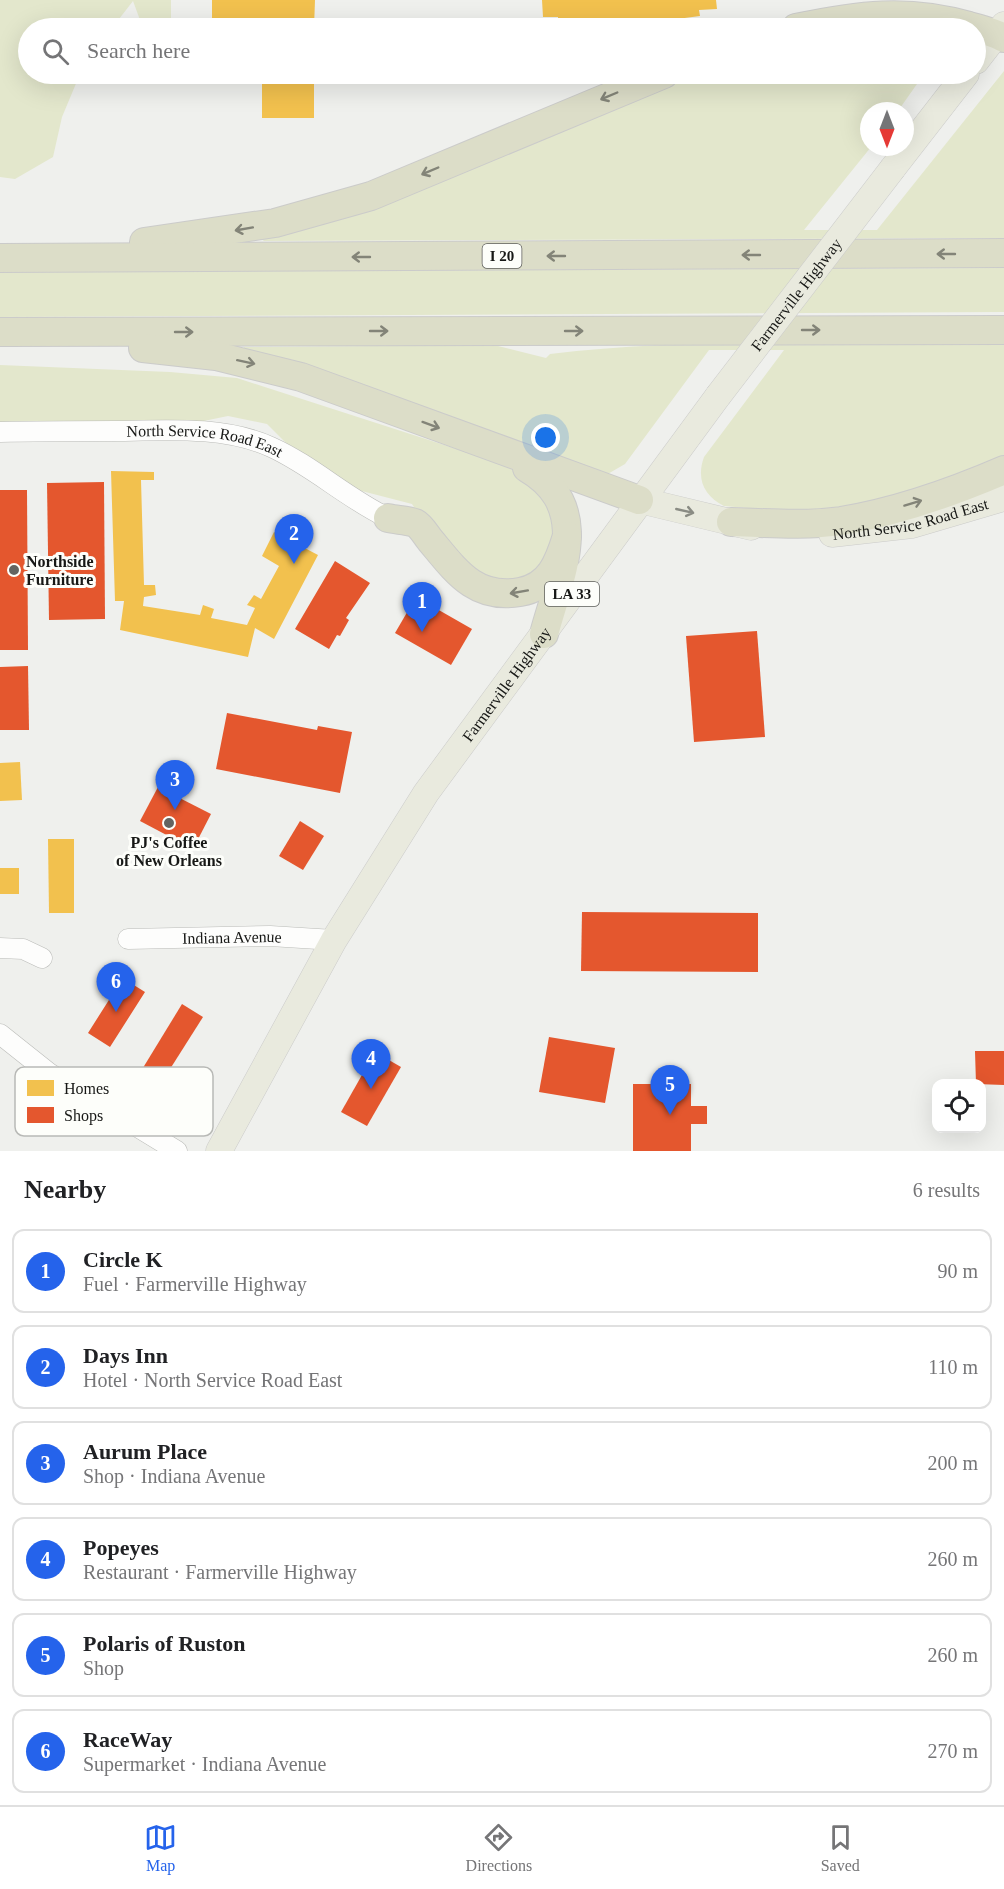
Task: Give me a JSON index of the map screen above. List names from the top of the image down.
{
  "streets": {
    "highway": ["I 20"],
    "main road": ["Farmerville Highway", "North Service Road East", "LA 33"],
    "street": ["Indiana Avenue"]
  },
  "crossings": [
    ["Farmerville Highway", "North Service Road East"],
    ["Farmerville Highway", "Indiana Avenue"]
  ],
  "places": ["Northside Furniture", "PJ's Coffee of New Orleans"],
  "legend": ["Homes", "Shops"],
  "north": "bottom",
  "page": {
    "search": "Search here",
    "pins": [
      "2",
      "1",
      "3",
      "6",
      "4",
      "5"
    ],
    "heading": ["Nearby", "6 results"],
    "list": [
      {
        "mark": "1",
        "name": "Circle K",
        "note": "Fuel · Farmerville Highway",
        "value": "90 m"
      },
      {
        "mark": "2",
        "name": "Days Inn",
        "note": "Hotel · North Service Road East",
        "value": "110 m"
      },
      {
        "mark": "3",
        "name": "Aurum Place",
        "note": "Shop · Indiana Avenue",
        "value": "200 m"
      },
      {
        "mark": "4",
        "name": "Popeyes",
        "note": "Restaurant · Farmerville Highway",
        "value": "260 m"
      },
      {
        "mark": "5",
        "name": "Polaris of Ruston",
        "note": "Shop",
        "value": "260 m"
      },
      {
        "mark": "6",
        "name": "RaceWay",
        "note": "Supermarket · Indiana Avenue",
        "value": "270 m"
      }
    ],
    "nav": ["Map", "Directions", "Saved"]
  }
}
